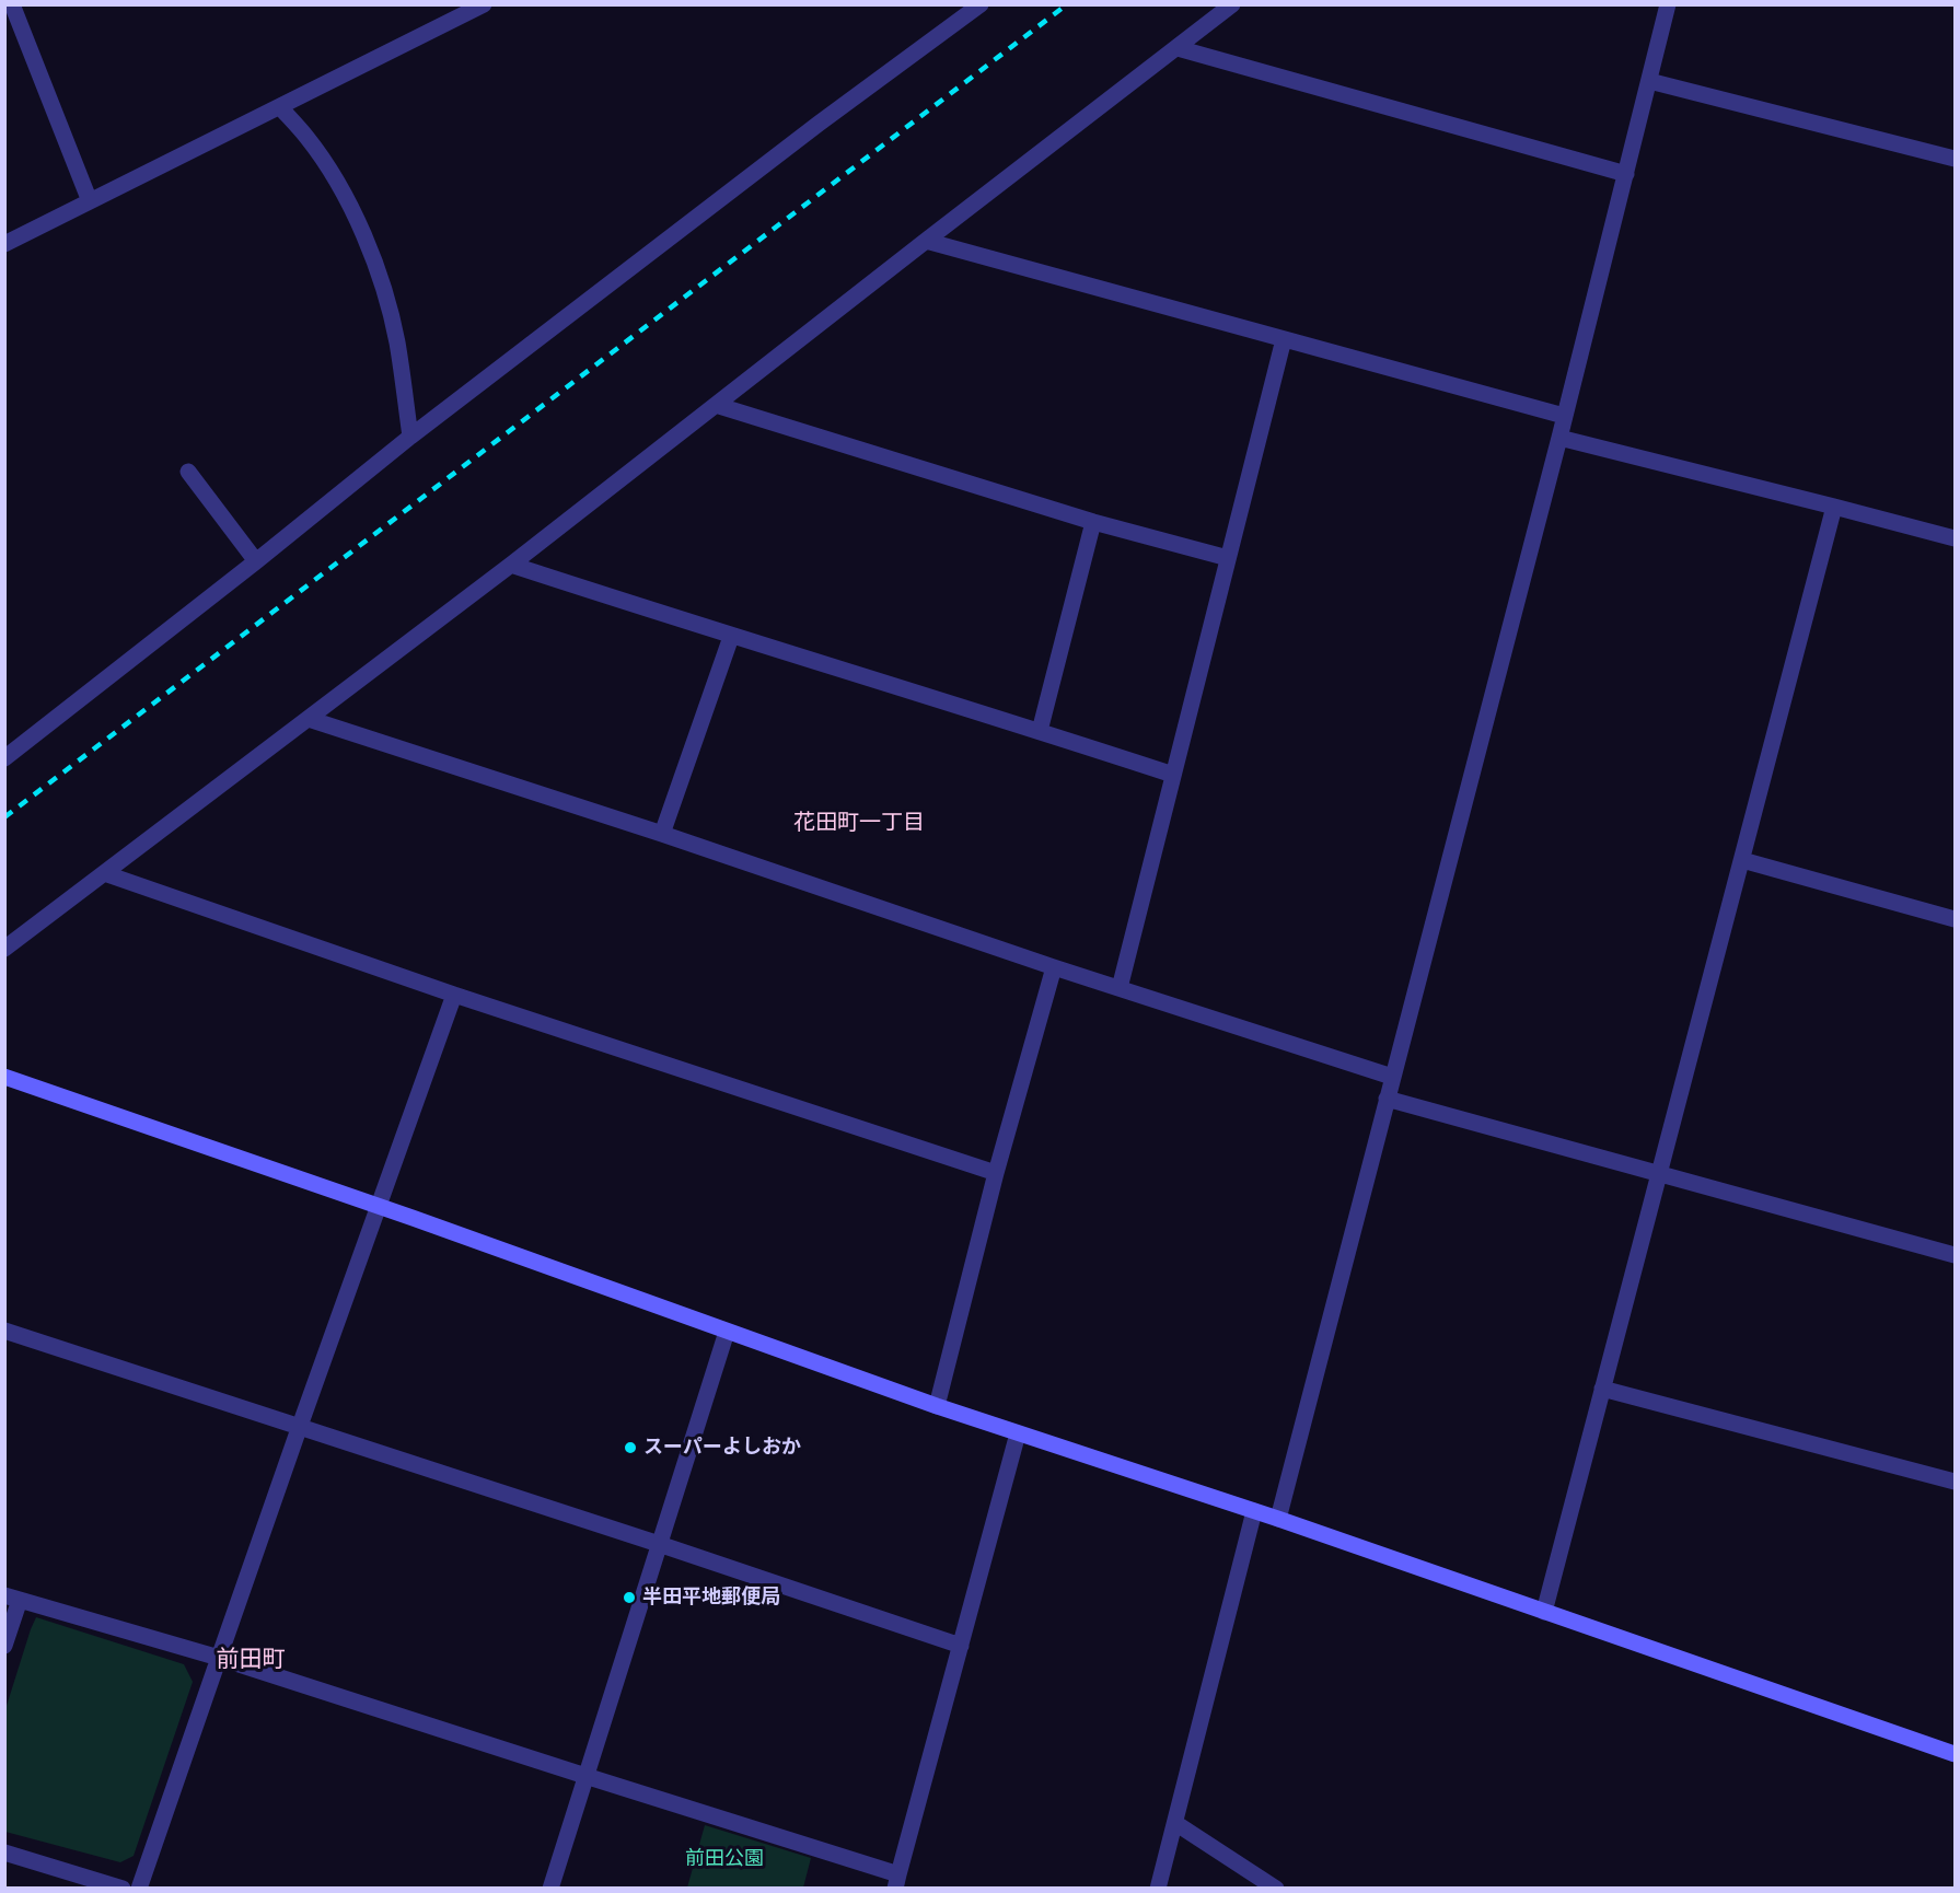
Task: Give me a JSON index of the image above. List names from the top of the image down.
{
  "districts": ["花田町一丁目", "前田町"],
  "parks": ["前田公園"],
  "places": ["スーパーよしおか", "半田平地郵便局"]
}
